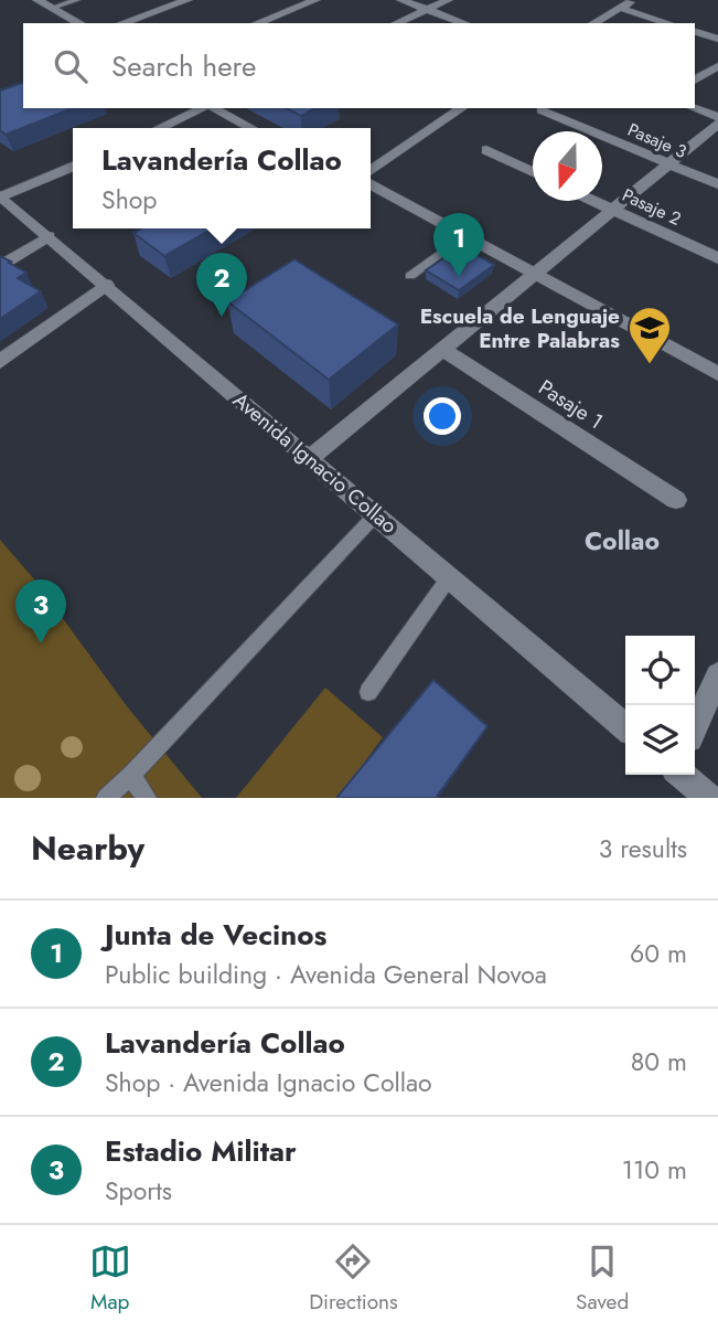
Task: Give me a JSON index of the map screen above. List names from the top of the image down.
{
  "streets": {
    "street": [
      "Pasaje 3",
      "Pasaje 2",
      "Pasaje 1",
      "Avenida Ignacio Collao"
    ]
  },
  "districts": ["Collao"],
  "places": {
    "school or university": ["Escuela de Lenguaje Entre Palabras"]
  },
  "north": "bottom",
  "page": {
    "search": "Search here",
    "popup": ["Lavandería Collao", "Shop"],
    "pins": ["1", "2", "3"],
    "heading": ["Nearby", "3 results"],
    "list": [
      {
        "mark": "1",
        "name": "Junta de Vecinos",
        "note": "Public building · Avenida General Novoa",
        "value": "60 m"
      },
      {
        "mark": "2",
        "name": "Lavandería Collao",
        "note": "Shop · Avenida Ignacio Collao",
        "value": "80 m"
      },
      {
        "mark": "3",
        "name": "Estadio Militar",
        "note": "Sports",
        "value": "110 m"
      }
    ],
    "nav": ["Map", "Directions", "Saved"]
  }
}
